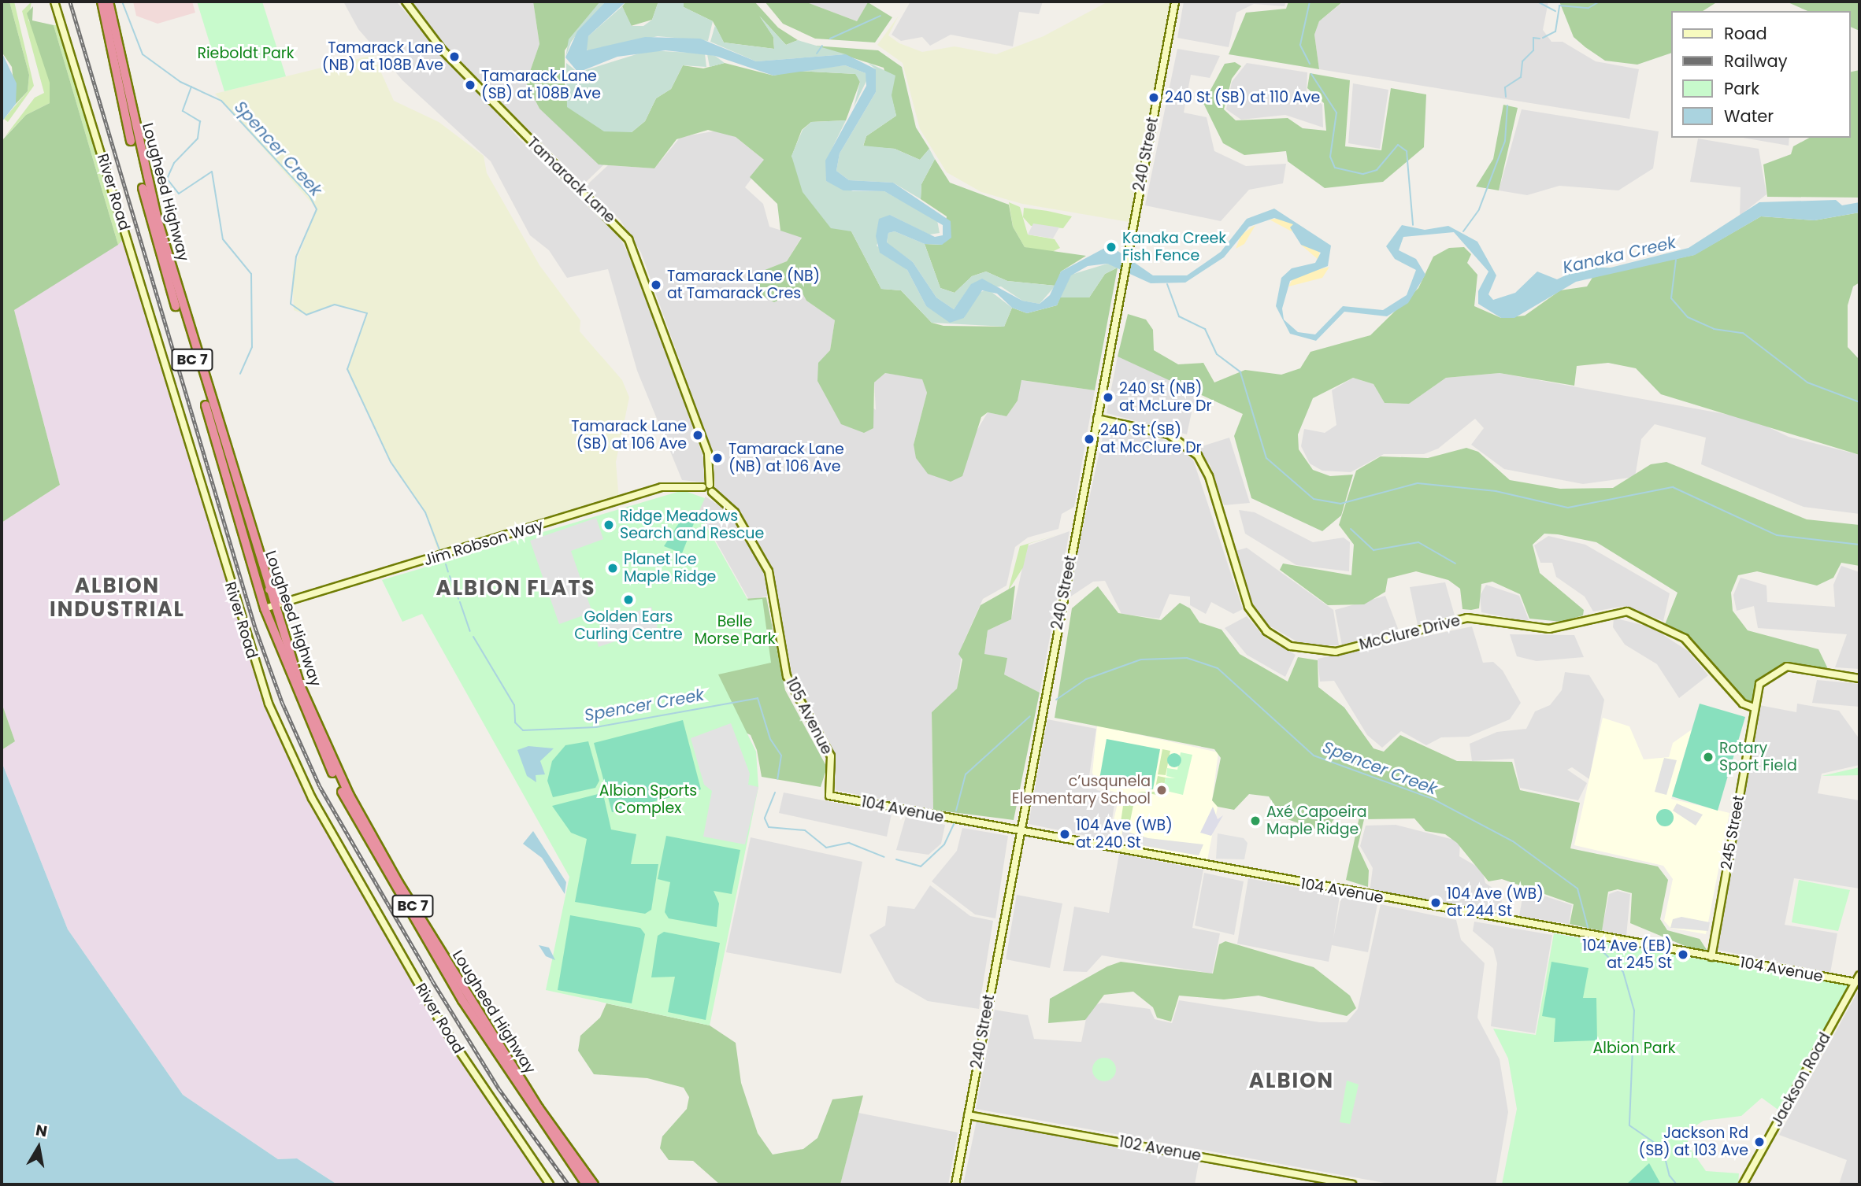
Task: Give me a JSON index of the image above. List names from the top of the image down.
{
  "streets": {
    "highway": ["Lougheed Highway", "BC 7"],
    "street": [
      "240 Street",
      "Tamarack Lane",
      "River Road",
      "Jim Robson Way",
      "McClure Drive",
      "105 Avenue",
      "104 Avenue",
      "245 Street",
      "Jackson Road",
      "102 Avenue"
    ]
  },
  "crossings": [
    ["240 Street", "McClure Drive"],
    ["240 Street", "104 Avenue"],
    ["240 Street", "102 Avenue"],
    ["Tamarack Lane", "Jim Robson Way"],
    ["Tamarack Lane", "105 Avenue"],
    ["Lougheed Highway", "Jim Robson Way"],
    ["Jim Robson Way", "105 Avenue"],
    ["McClure Drive", "245 Street"],
    ["105 Avenue", "104 Avenue"],
    ["104 Avenue", "245 Street"],
    ["104 Avenue", "Jackson Road"]
  ],
  "districts": ["ALBION INDUSTRIAL", "ALBION FLATS", "ALBION"],
  "water": ["Spencer Creek", "Kanaka Creek"],
  "parks": [
    "Rieboldt Park",
    "Belle Morse Park",
    "Albion Sports Complex",
    "Albion Park"
  ],
  "places": [
    "Tamarack Lane (NB) at 108B Ave",
    "Tamarack Lane (SB) at 108B Ave",
    "240 St (SB) at 110 Ave",
    "Kanaka Creek Fish Fence",
    "Tamarack Lane (NB) at Tamarack Cres",
    "240 St (NB) at McLure Dr",
    "Tamarack Lane (SB) at 106 Ave",
    "240 St (SB) at McClure Dr",
    "Tamarack Lane (NB) at 106 Ave",
    "Ridge Meadows Search and Rescue",
    "Planet Ice Maple Ridge",
    "Golden Ears Curling Centre",
    "Rotary Sport Field",
    "c’usqunela Elementary School",
    "Axé Capoeira Maple Ridge",
    "104 Ave (WB) at 240 St",
    "104 Ave (WB) at 244 St",
    "104 Ave (EB) at 245 St",
    "Jackson Rd (SB) at 103 Ave"
  ],
  "legend": [
    "Road",
    "Railway",
    "Park",
    "Water"
  ],
  "north": "top"
}
